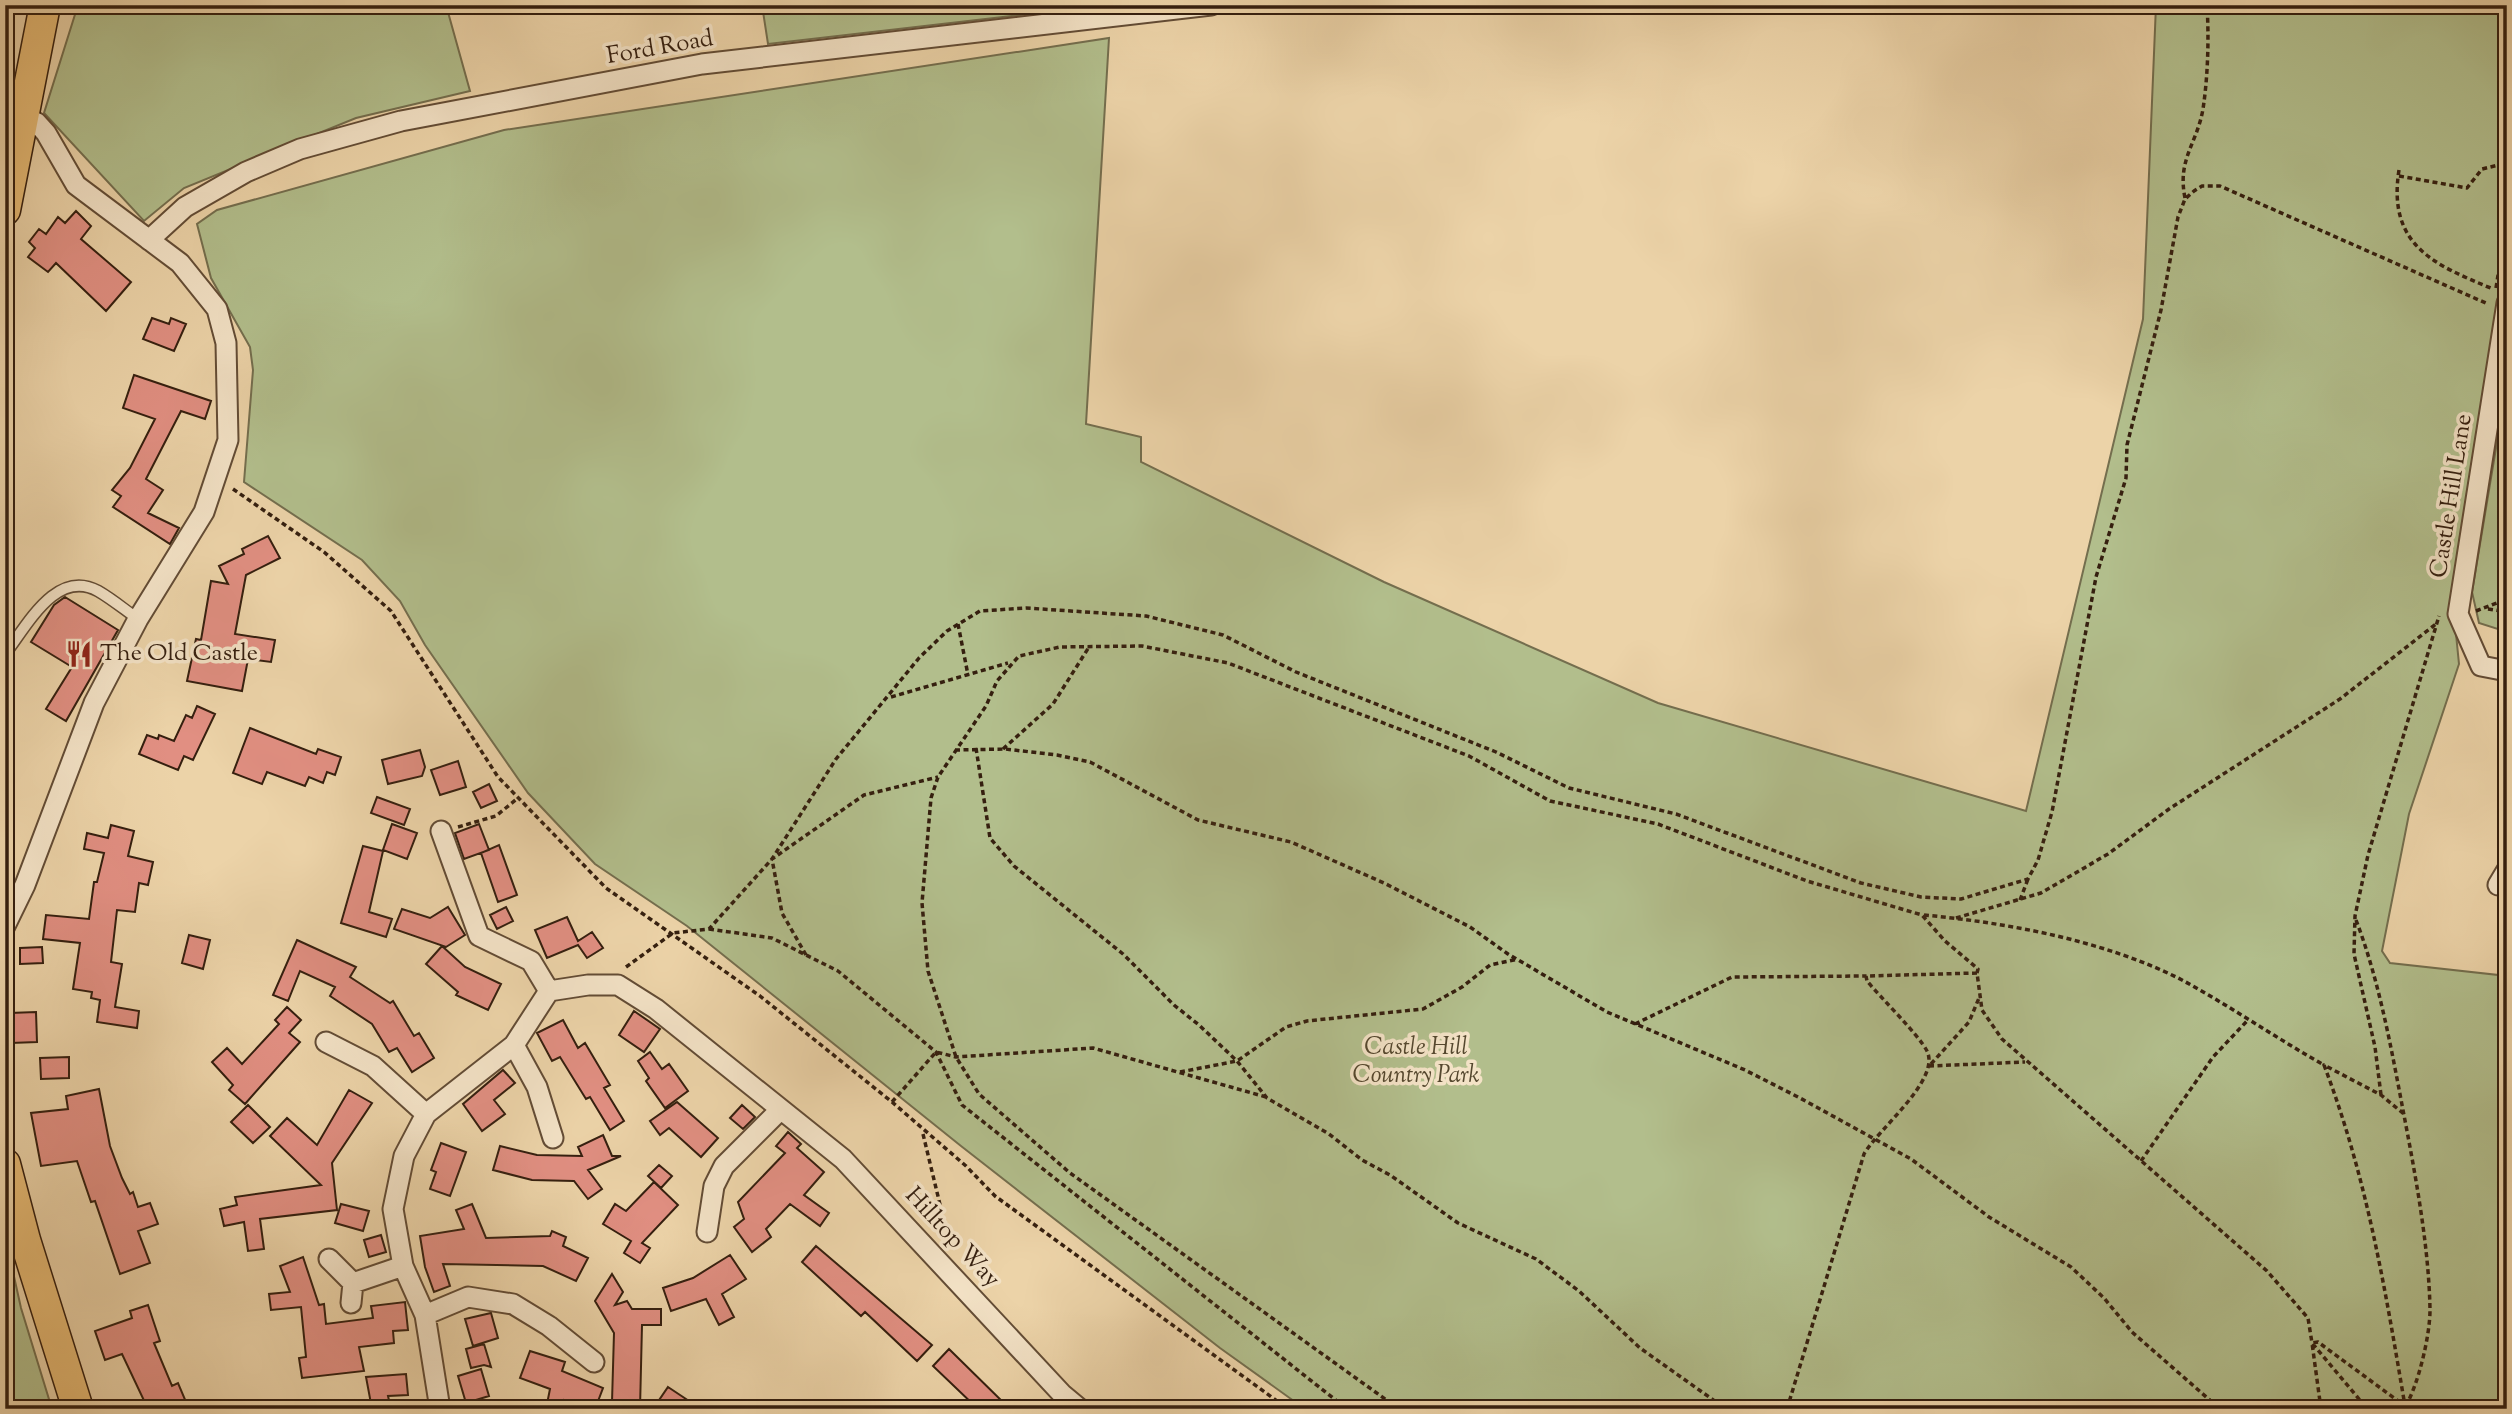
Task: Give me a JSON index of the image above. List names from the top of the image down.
{
  "streets": {
    "street": ["Ford Road", "Castle Hill Lane", "Hilltop Way"]
  },
  "parks": ["Castle Hill Country Park"],
  "places": {
    "restaurant": ["The Old Castle"]
  }
}
